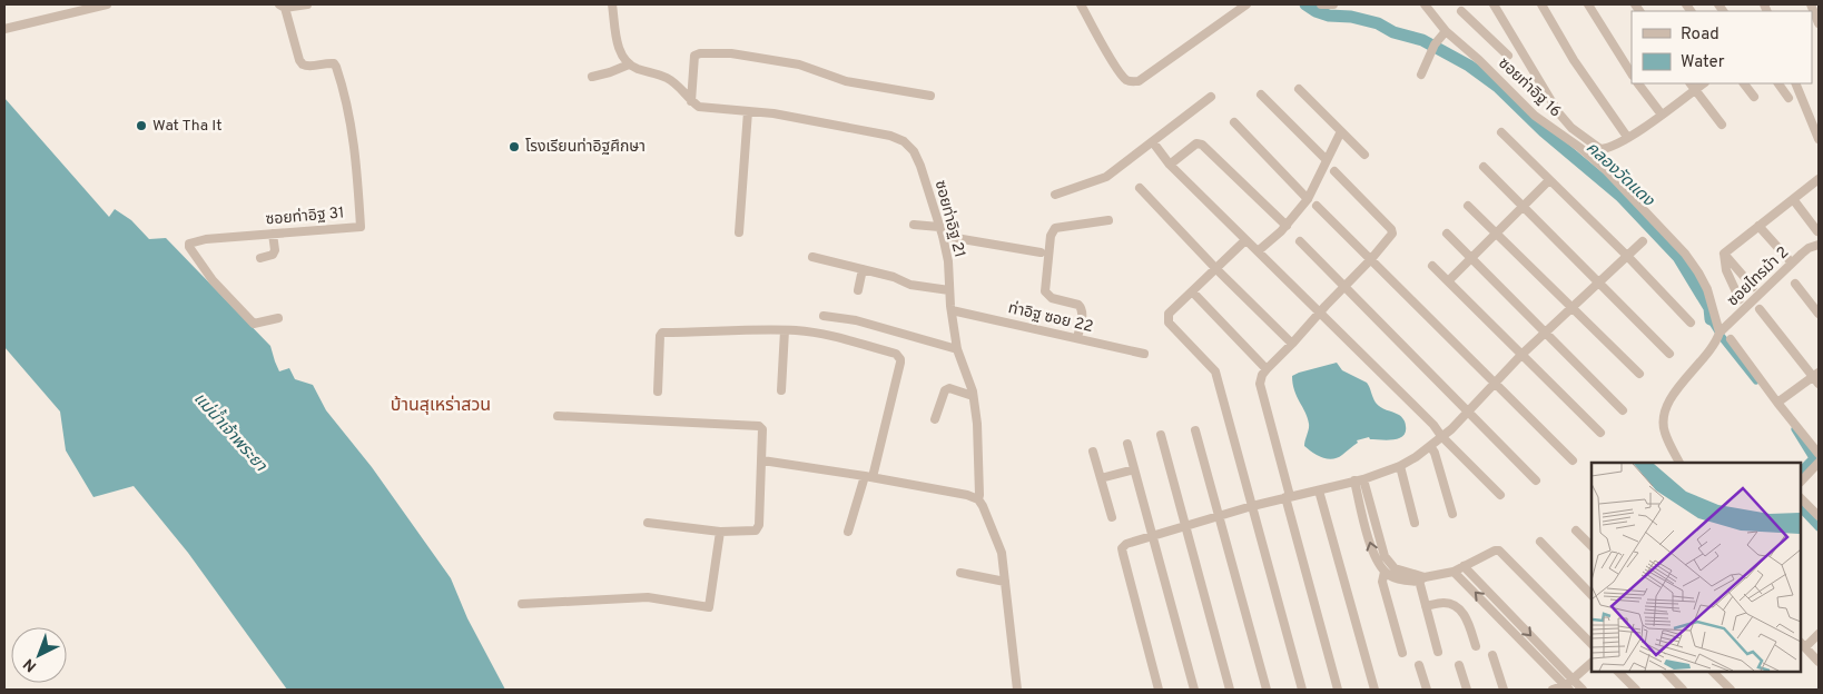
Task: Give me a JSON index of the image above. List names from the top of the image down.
{
  "streets": {
    "street": [
      "ซอยท่าอิฐ 16",
      "ซอยท่าอิฐ 31",
      "ซอยท่าอิฐ 21",
      "ซอยไทรม้า 2",
      "ท่าอิฐ ซอย 22"
    ]
  },
  "crossings": [
    ["ซอยท่าอิฐ 16", "ซอยไทรม้า 2"],
    ["ซอยท่าอิฐ 21", "ท่าอิฐ ซอย 22"]
  ],
  "districts": ["บ้านสุเหร่าสวน"],
  "water": ["คลองวัดแดง", "แม่น้ำเจ้าพระยา"],
  "places": ["Wat Tha It", "โรงเรียนท่าอิฐศึกษา"],
  "legend": ["Road", "Water"],
  "north": "bottom left"
}
